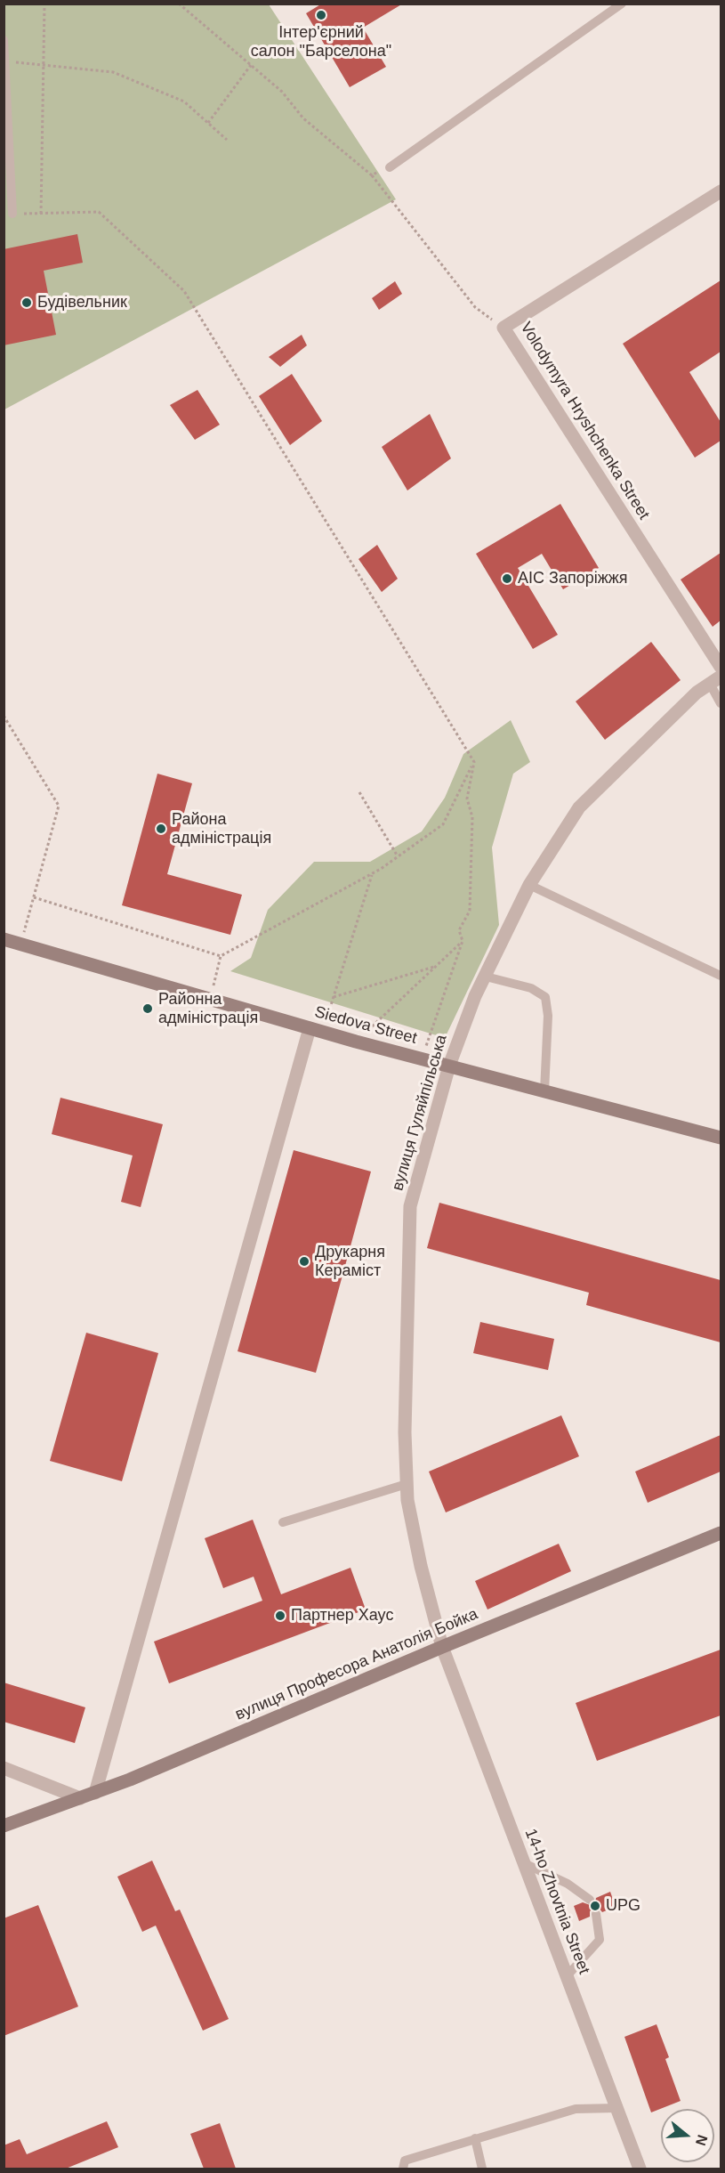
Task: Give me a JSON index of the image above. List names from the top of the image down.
{
  "streets": {
    "main road": ["Siedova Street", "вулиця Професора Анатолія Бойка"],
    "street": ["Volodymyra Hryshchenka Street", "вулиця Гуляйпільська", "14-ho Zhovtnia Street"]
  },
  "crossings": [
    ["Siedova Street", "вулиця Гуляйпільська"],
    ["вулиця Гуляйпільська", "вулиця Професора Анатолія Бойка"],
    ["вулиця Гуляйпільська", "14-ho Zhovtnia Street"],
    ["вулиця Професора Анатолія Бойка", "14-ho Zhovtnia Street"]
  ],
  "places": [
    "Інтер'єрний салон \"Барселона\"",
    "Будівельник",
    "АІС Запоріжжя",
    "Района адміністрація",
    "Районна адміністрація",
    "Друкарня Кераміст",
    "Партнер Хаус",
    "UPG"
  ],
  "north": "right"
}
